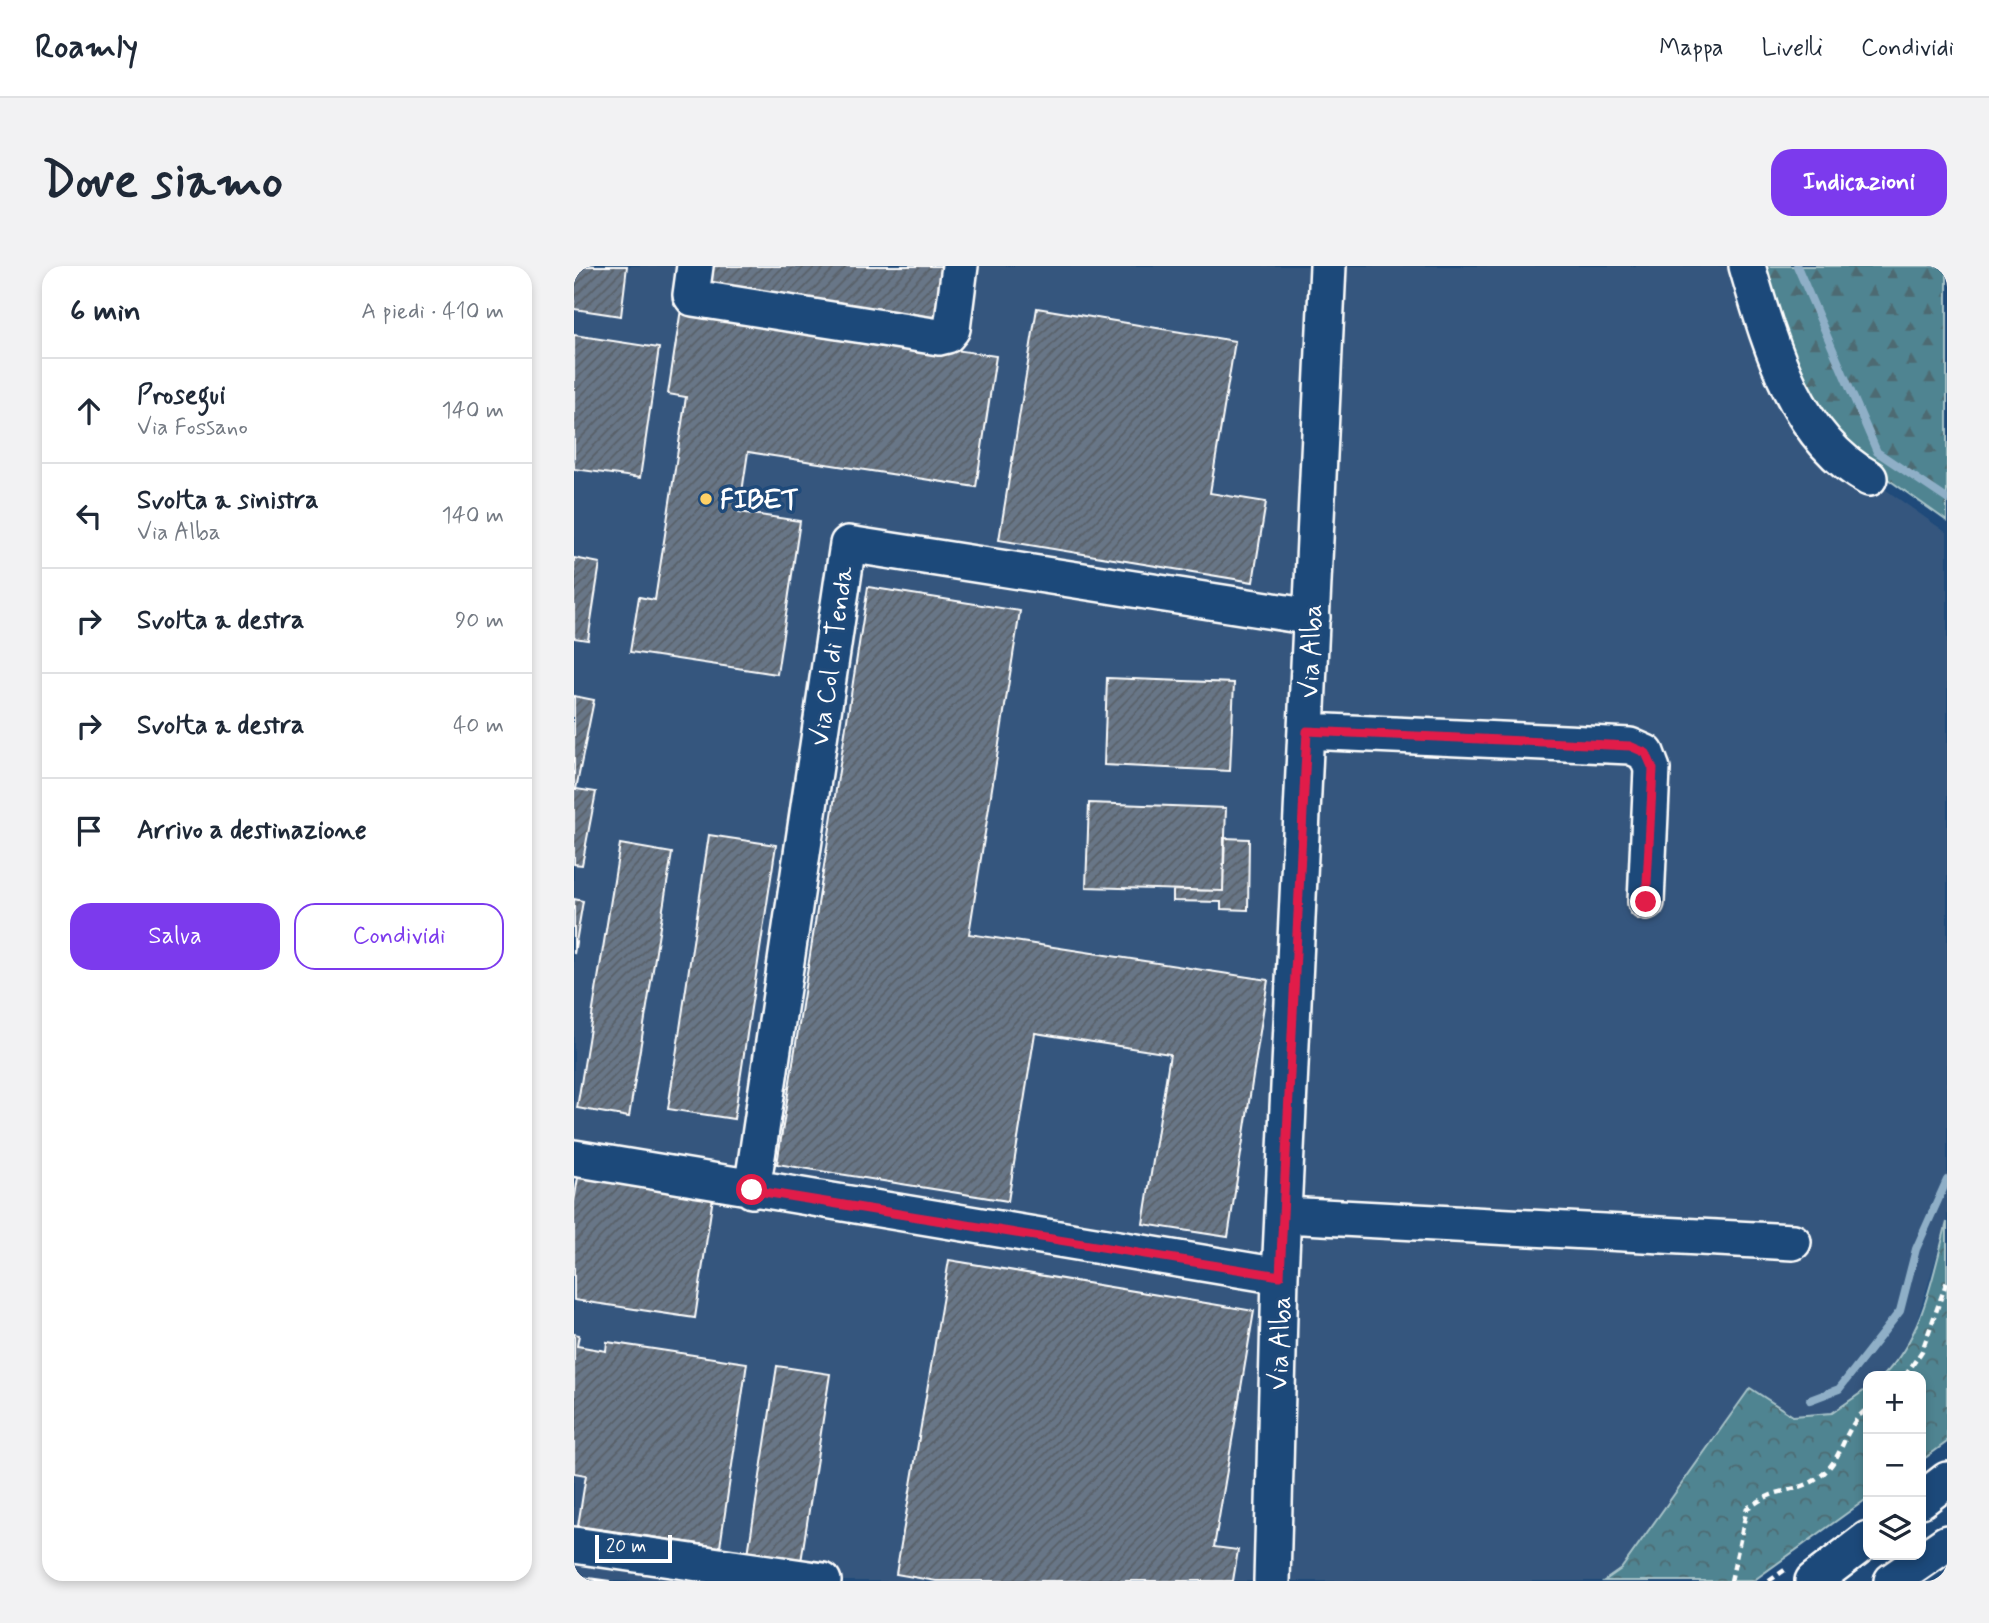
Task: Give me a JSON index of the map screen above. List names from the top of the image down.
{
  "streets": {
    "street": ["Via Alba", "Via Col di Tenda"]
  },
  "crossings": [
    ["Via Alba", "Via Col di Tenda"]
  ],
  "places": ["FIBET"],
  "scale_bar": "20 m",
  "page": {
    "header": "Roamly",
    "nav": ["Mappa", "Livelli", "Condividi"],
    "buttons": [
      "Indicazioni",
      ["Salva", "Condividi"]
    ],
    "title": "Dove siamo",
    "heading": ["6 min", "A piedi · 410 m"],
    "list": [
      ["Prosegui", "Via Fossano", "140 m"],
      ["Svolta a sinistra", "Via Alba", "140 m"],
      ["Svolta a destra", "90 m"],
      ["Svolta a destra", "40 m"],
      "Arrivo a destinazione"
    ],
    "map_buttons": ["+", "−"],
    "scale": "20 m"
  }
}
